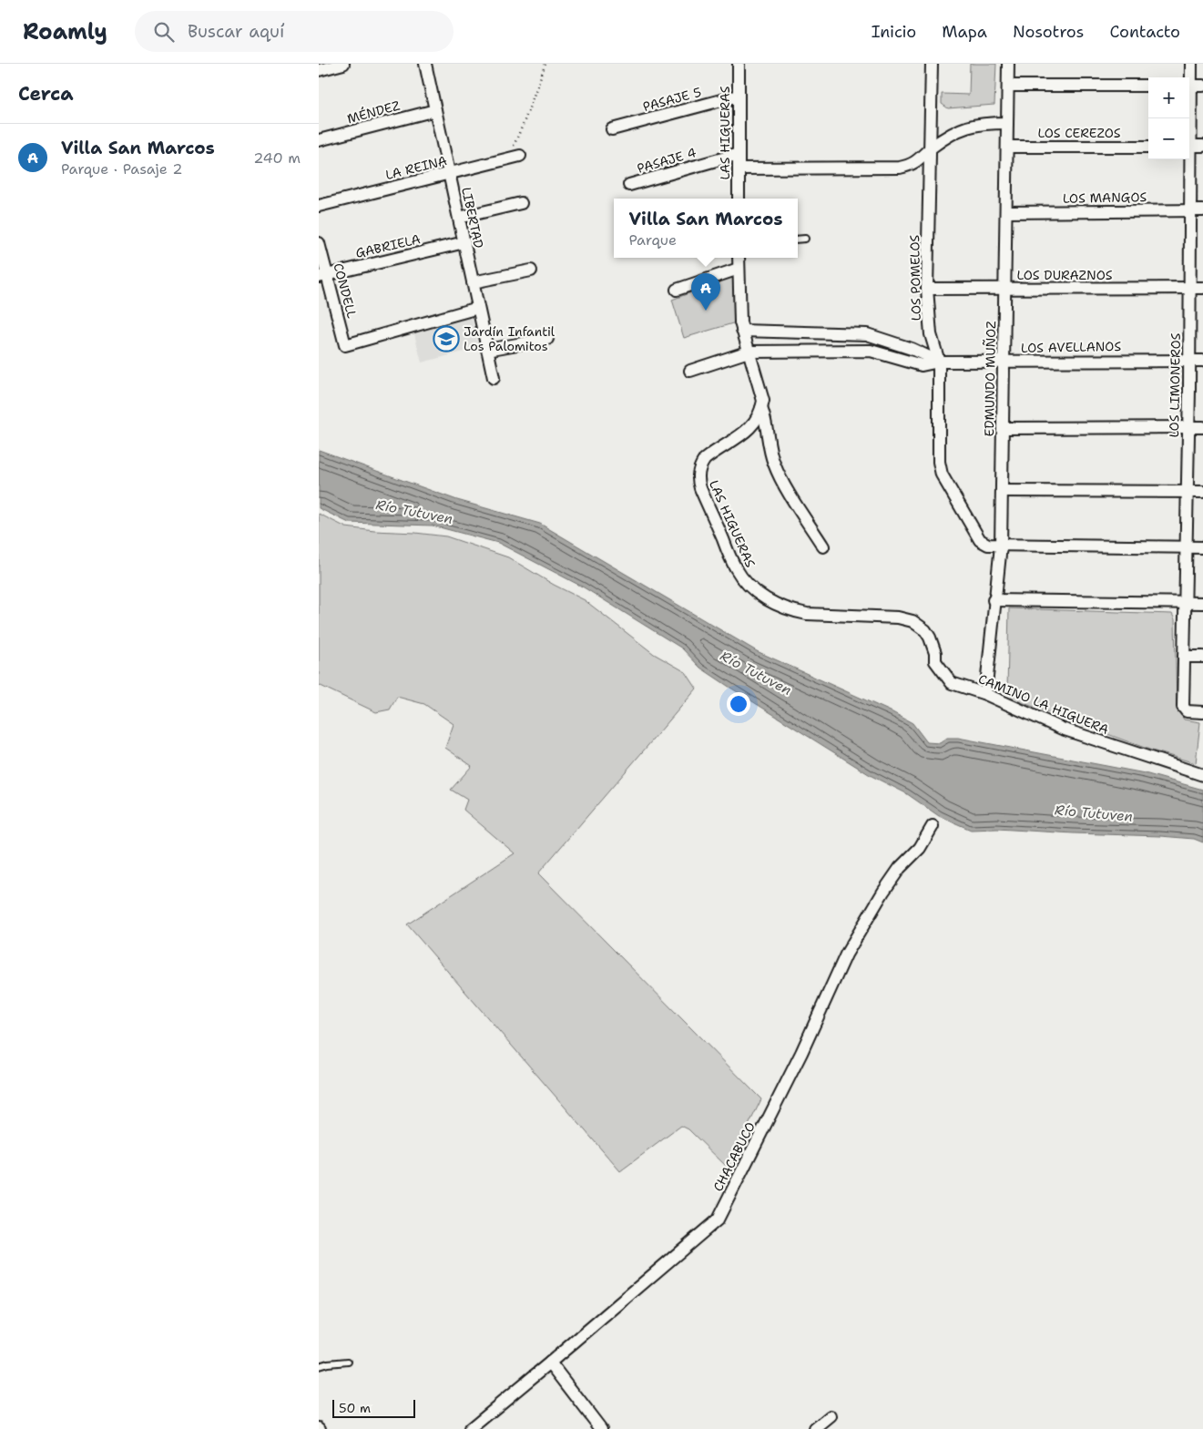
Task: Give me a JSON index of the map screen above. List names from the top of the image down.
{
  "streets": {
    "street": [
      "PASAJE 5",
      "MÉNDEZ",
      "LAS HIGUERAS",
      "LOS CEREZOS",
      "PASAJE 4",
      "LA REINA",
      "LOS MANGOS",
      "LIBERTAD",
      "GABRIELA",
      "LOS DURAZNOS",
      "LOS POMELOS",
      "CONDELL",
      "LOS AVELLANOS",
      "EDMUNDO MUÑOZ",
      "LOS LIMONEROS",
      "CAMINO LA HIGUERA",
      "CHACABUCO"
    ]
  },
  "crossings": [
    ["PASAJE 5", "LAS HIGUERAS"],
    ["MÉNDEZ", "LIBERTAD"],
    ["LAS HIGUERAS", "PASAJE 4"],
    ["LAS HIGUERAS", "CAMINO LA HIGUERA"],
    ["LOS CEREZOS", "EDMUNDO MUÑOZ"],
    ["LA REINA", "LIBERTAD"],
    ["LOS MANGOS", "EDMUNDO MUÑOZ"],
    ["LOS MANGOS", "LOS LIMONEROS"],
    ["LIBERTAD", "GABRIELA"],
    ["LIBERTAD", "CONDELL"],
    ["GABRIELA", "CONDELL"],
    ["LOS DURAZNOS", "LOS POMELOS"],
    ["LOS DURAZNOS", "EDMUNDO MUÑOZ"],
    ["LOS DURAZNOS", "LOS LIMONEROS"],
    ["LOS POMELOS", "LOS AVELLANOS"],
    ["LOS POMELOS", "EDMUNDO MUÑOZ"],
    ["LOS POMELOS", "LOS LIMONEROS"],
    ["LOS AVELLANOS", "EDMUNDO MUÑOZ"],
    ["LOS AVELLANOS", "LOS LIMONEROS"],
    ["EDMUNDO MUÑOZ", "CAMINO LA HIGUERA"]
  ],
  "water": ["Río Tutuven"],
  "places": {
    "school or university": ["Jardín Infantil Los Palomitos"]
  },
  "scale_bar": "50 m",
  "page": {
    "header": "Roamly",
    "search": "Buscar aquí",
    "nav": [
      "Inicio",
      "Mapa",
      "Nosotros",
      "Contacto"
    ],
    "heading": "Cerca",
    "map_buttons": ["+", "−"],
    "list": [
      {
        "mark": "A",
        "name": "Villa San Marcos",
        "note": "Parque · Pasaje 2",
        "value": "240 m"
      }
    ],
    "popup": ["Villa San Marcos", "Parque"],
    "pins": "A",
    "scale": "50 m"
  }
}
